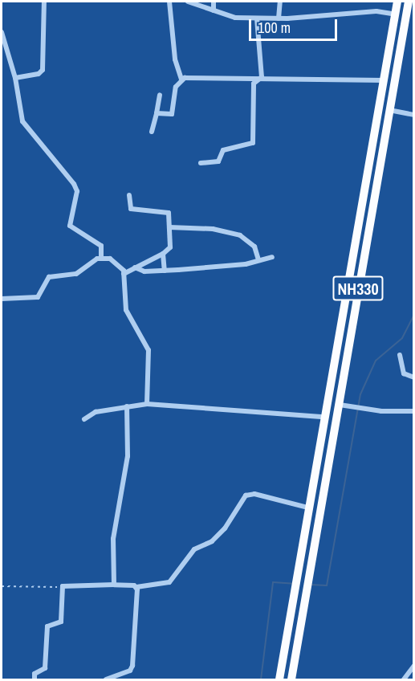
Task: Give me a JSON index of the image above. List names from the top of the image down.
{
  "streets": {
    "highway": ["NH330"]
  },
  "scale_bar": "100 m"
}
